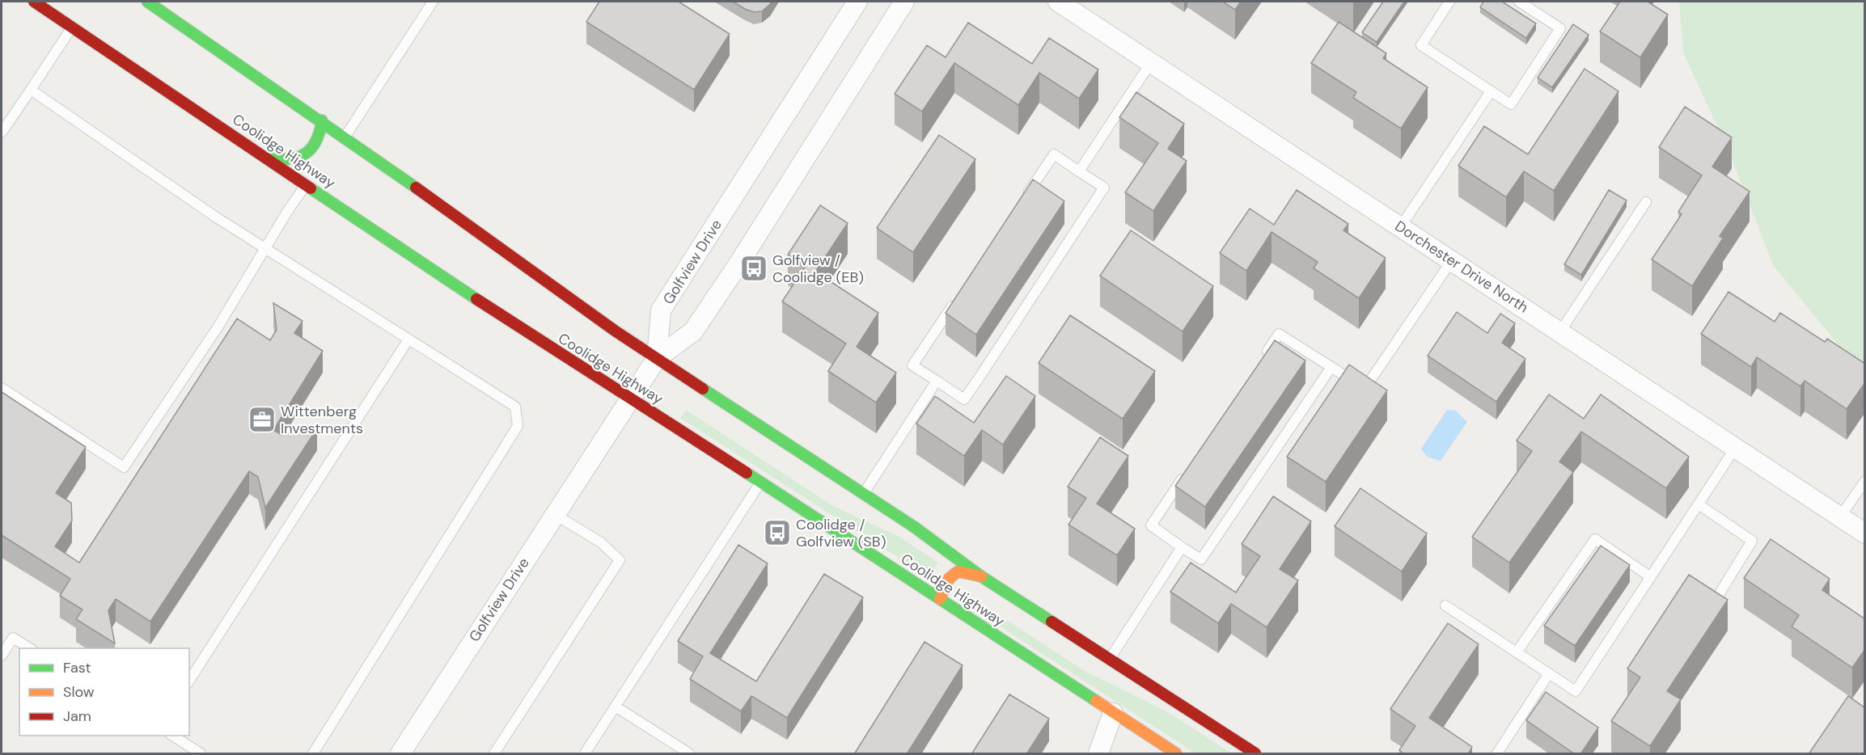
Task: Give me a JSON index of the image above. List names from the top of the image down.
{
  "streets": {
    "main road": ["Coolidge Highway"],
    "street": ["Golfview Drive", "Dorchester Drive North"]
  },
  "crossings": [
    ["Coolidge Highway", "Golfview Drive"]
  ],
  "places": {
    "bus stop": ["Golfview / Coolidge (EB)", "Coolidge / Golfview (SB)"],
    "office": ["Wittenberg Investments"]
  },
  "legend": ["Fast", "Slow", "Jam"]
}
